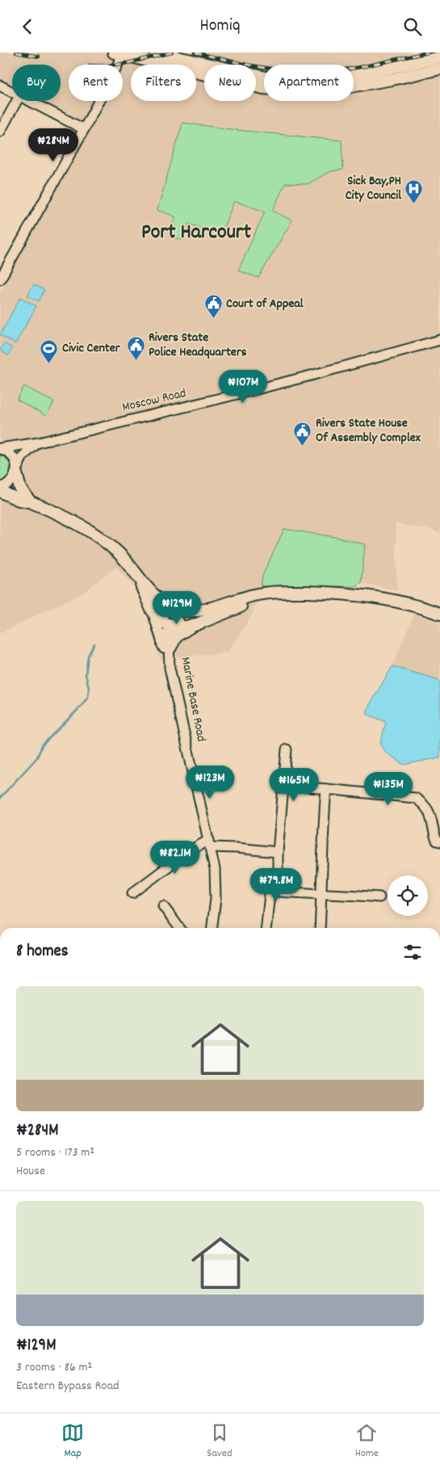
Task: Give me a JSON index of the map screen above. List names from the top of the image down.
{
  "streets": {
    "street": ["Moscow Road", "Marine Base Road"]
  },
  "districts": ["Port Harcourt"],
  "places": {
    "hospital": ["Sick Bay,PH City Council"],
    "public building": ["Court of Appeal", "Rivers State Police Headquarters", "Rivers State House Of Assembly Complex"],
    "sports": ["Civic Center"]
  },
  "page": {
    "header": "Homiq",
    "chip": [
      "Buy",
      "Rent",
      "Filters",
      "New",
      "Apartment"
    ],
    "price": [
      "₦284M",
      "₦107M",
      "₦129M",
      "₦123M",
      "₦165M",
      "₦135M",
      "₦82.1M",
      "₦79.8M"
    ],
    "heading": "8 homes",
    "list": [
      {
        "name": "₦284M",
        "note": "5 rooms · 173 m² · House"
      },
      {
        "name": "₦129M",
        "note": "3 rooms · 86 m² · Eastern Bypass Road"
      }
    ],
    "tabs": ["Map", "Saved", "Home"]
  }
}
